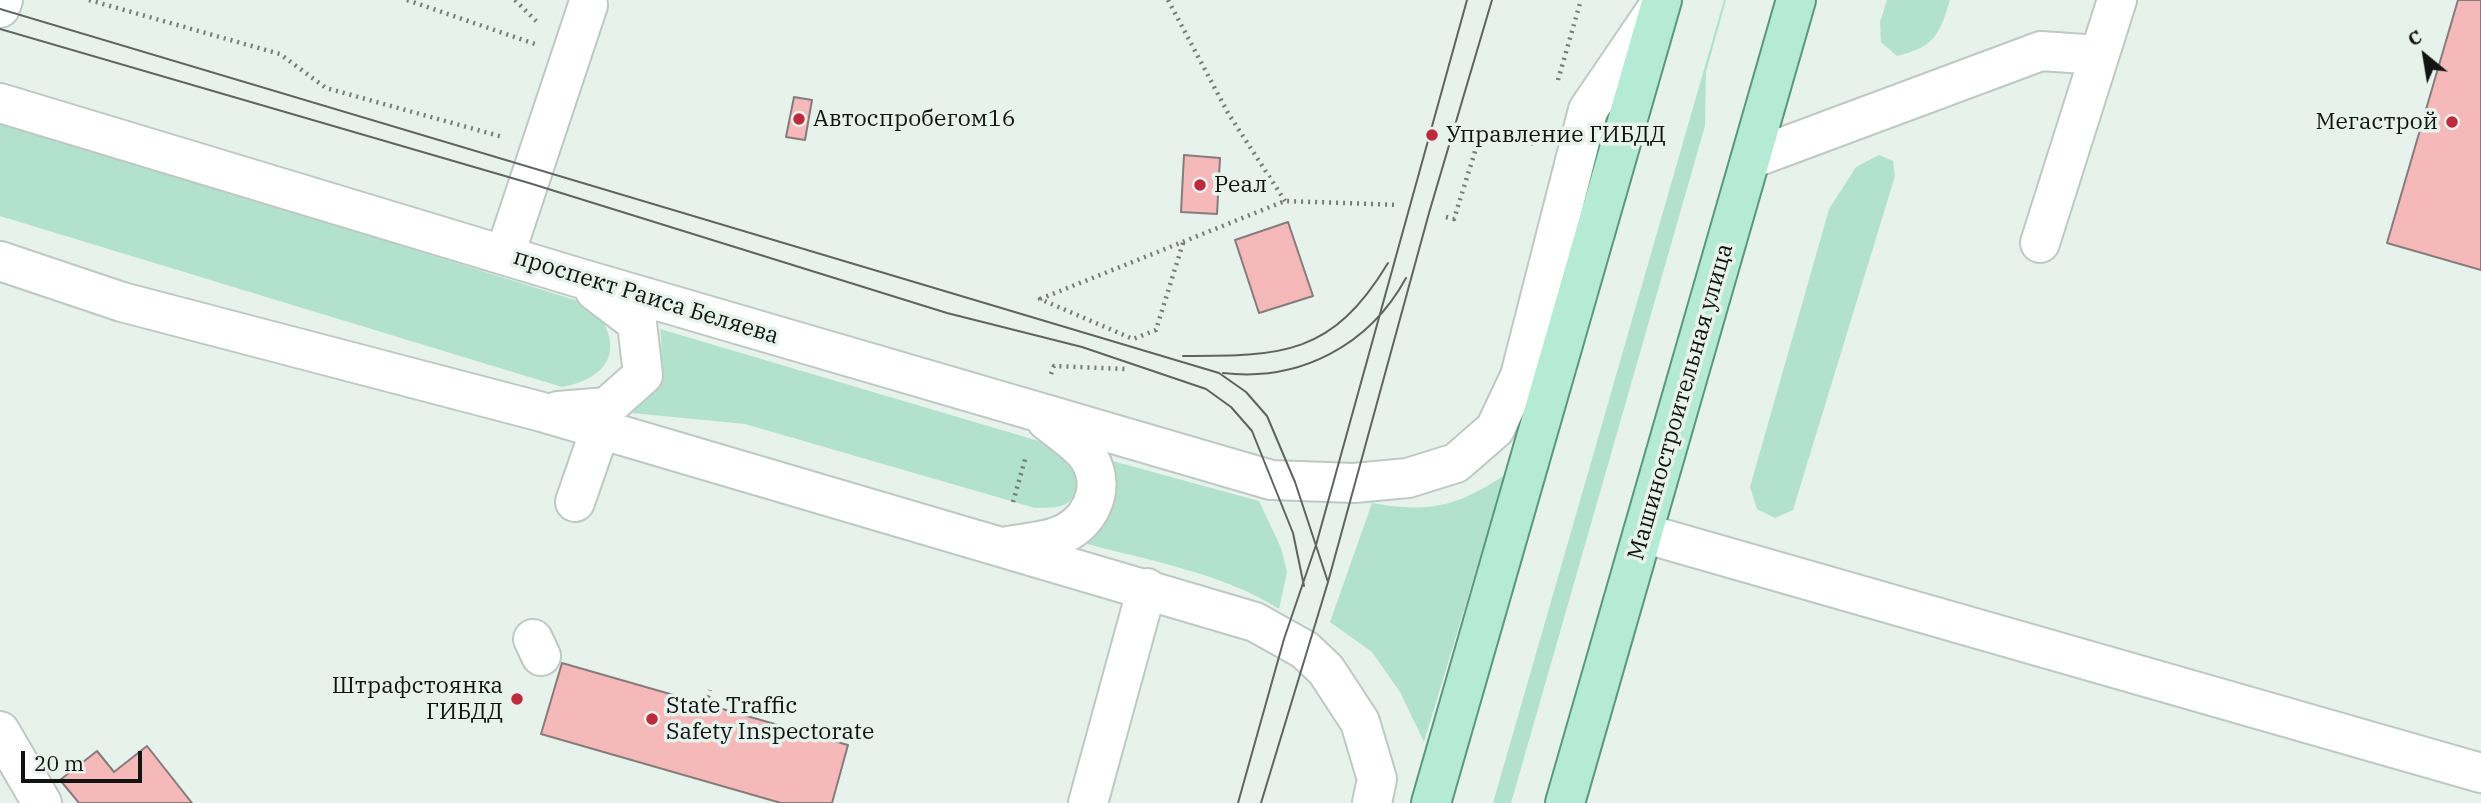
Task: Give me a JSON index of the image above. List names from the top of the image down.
{
  "streets": {
    "main road": ["Машиностроительная улица"],
    "street": ["проспект Раиса Беляева"]
  },
  "places": [
    "Автоспробегом16",
    "Мегастрой",
    "Управление ГИБДД",
    "Реал",
    "Штрафстоянка ГИБДД",
    "State Traffic Safety Inspectorate"
  ],
  "scale_bar": "20 m",
  "north": "top left"
}
